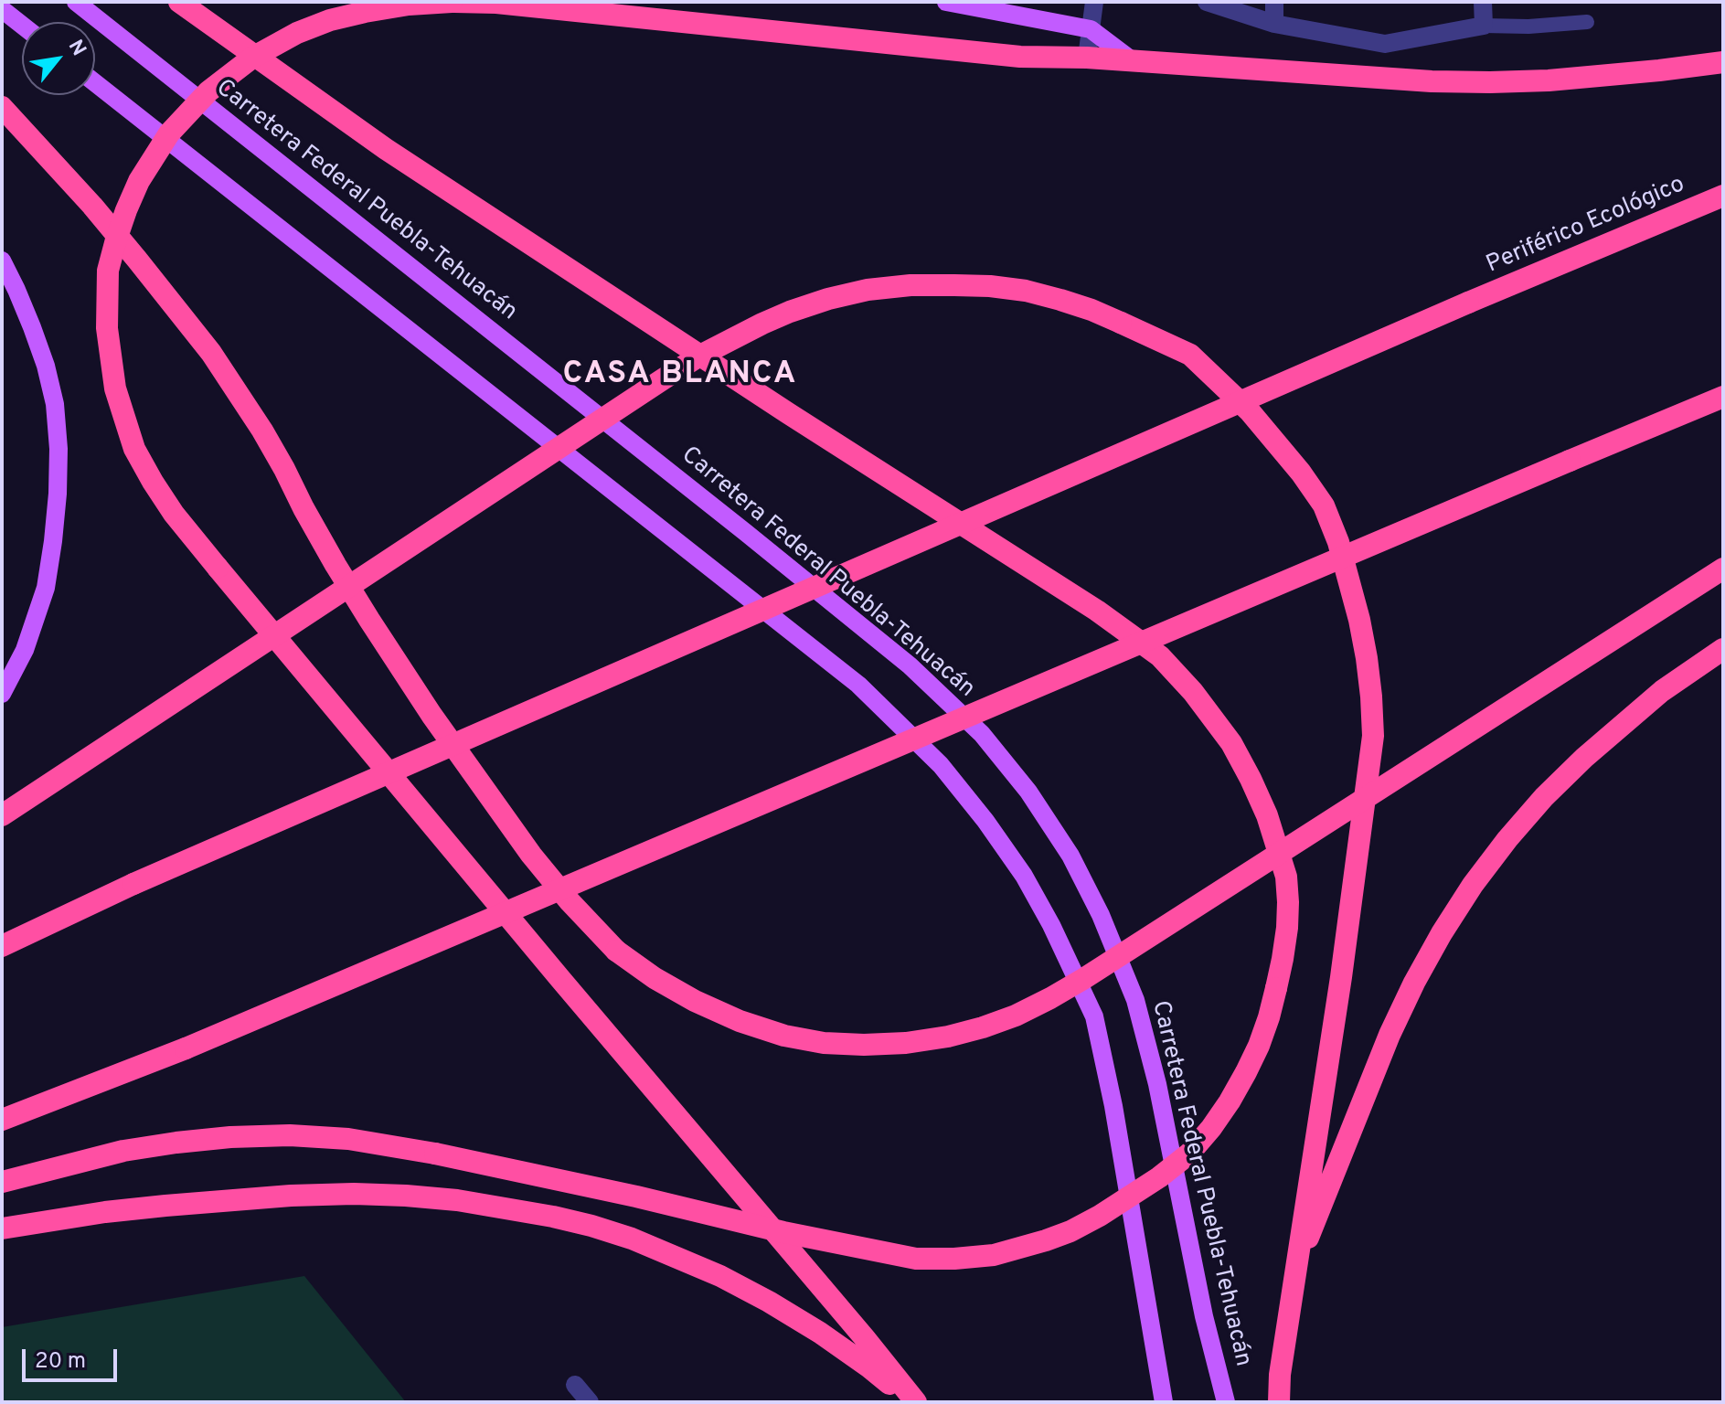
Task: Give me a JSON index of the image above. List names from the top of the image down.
{
  "streets": {
    "highway": ["Periférico Ecológico"],
    "main road": ["Carretera Federal Puebla-Tehuacán"]
  },
  "districts": ["CASA BLANCA"],
  "scale_bar": "20 m",
  "north": "top right"
}
